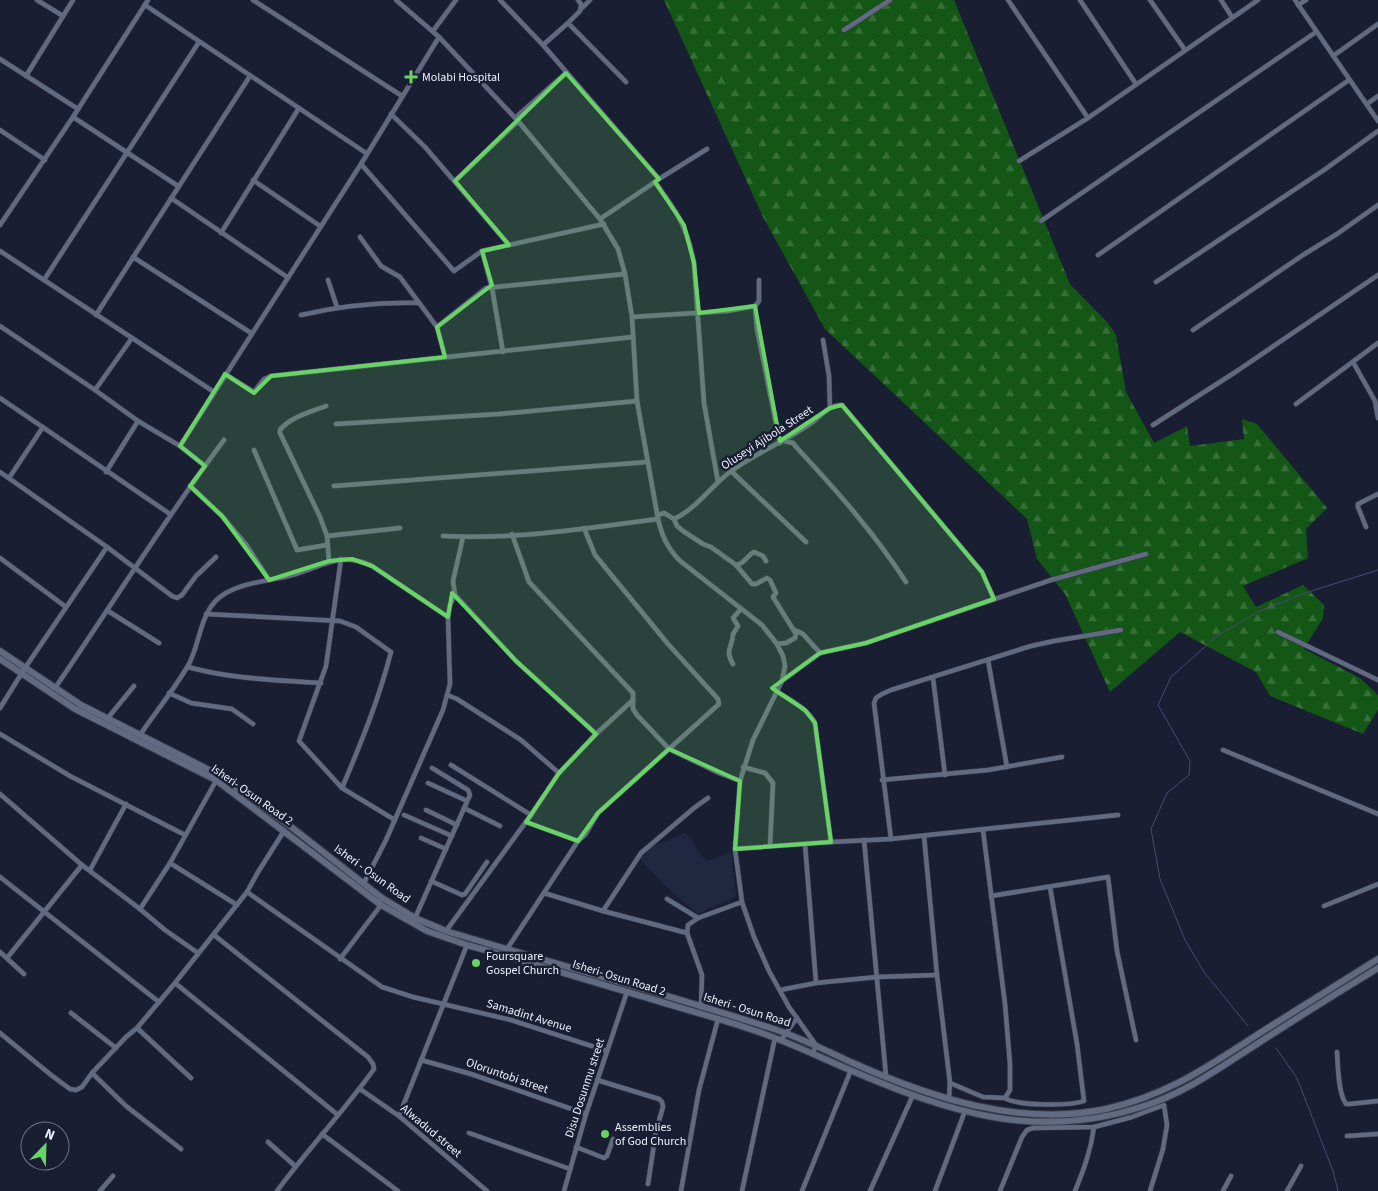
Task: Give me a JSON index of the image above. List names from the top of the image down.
{
  "streets": {
    "main road": ["Isheri- Osun Road 2", "Isheri - Osun Road"],
    "street": [
      "Oluseyi Ajibola Street",
      "Samadint Avenue",
      "Oloruntobi street",
      "Disu Dosunmu street",
      "Alwadud street"
    ]
  },
  "crossings": [
    ["Isheri- Osun Road 2", "Isheri - Osun Road"],
    ["Isheri- Osun Road 2", "Disu Dosunmu street"],
    ["Samadint Avenue", "Disu Dosunmu street"],
    ["Oloruntobi street", "Disu Dosunmu street"]
  ],
  "places": {
    "health": ["Molabi Hospital"],
    "other": ["Foursquare Gospel Church", "Assemblies of God Church"]
  },
  "north": "top right"
}
